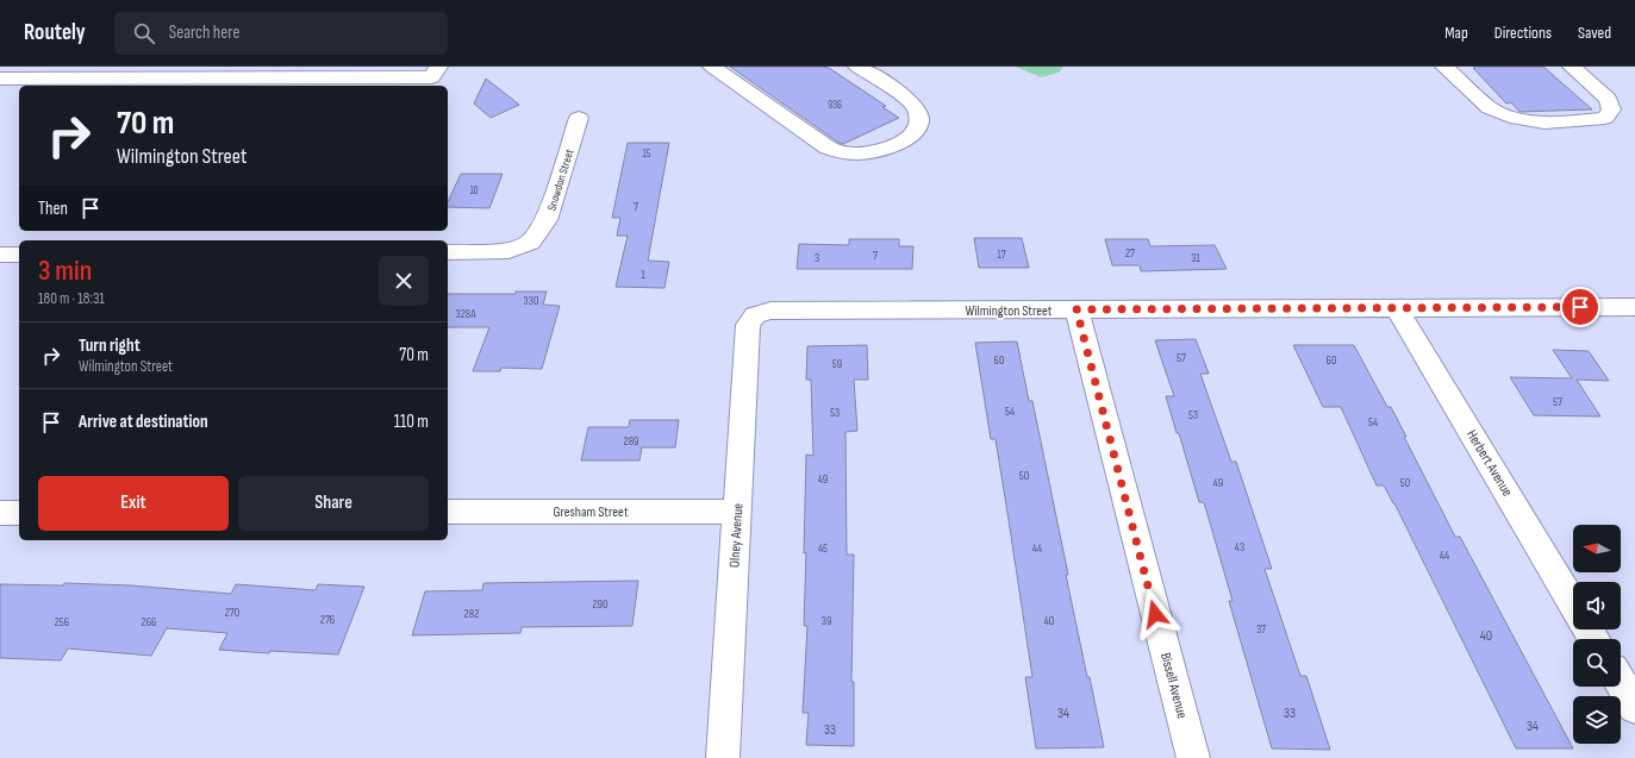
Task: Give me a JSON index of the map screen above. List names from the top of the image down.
{
  "streets": {
    "street": [
      "Snowdon Street",
      "Wilmington Street",
      "Herbert Avenue",
      "Gresham Street",
      "Olney Avenue",
      "Bissell Avenue"
    ]
  },
  "crossings": [
    ["Wilmington Street", "Herbert Avenue"],
    ["Wilmington Street", "Olney Avenue"],
    ["Wilmington Street", "Bissell Avenue"],
    ["Gresham Street", "Olney Avenue"]
  ],
  "house_numbers": [
    "936",
    "15",
    "10",
    "7",
    "27",
    "17",
    "7",
    "3",
    "31",
    "1",
    "330",
    "328A",
    "57",
    "60",
    "60",
    "59",
    "57",
    "54",
    "53",
    "53",
    "54",
    "289",
    "50",
    "49",
    "49",
    "50",
    "43",
    "45",
    "44",
    "44",
    "290",
    "270",
    "282",
    "276",
    "39",
    "40",
    "256",
    "266",
    "37",
    "40",
    "34",
    "33",
    "34",
    "33"
  ],
  "north": "left",
  "page": {
    "header": "Routely",
    "search": "Search here",
    "nav": ["Map", "Directions", "Saved"],
    "turn": ["70 m", "Wilmington Street"],
    "then": "Then",
    "heading": ["3 min", "180 m · 18:31"],
    "list": [
      {
        "name": "Turn right",
        "note": "Wilmington Street",
        "value": "70 m"
      },
      {
        "name": "Arrive at destination",
        "value": "110 m"
      }
    ],
    "buttons": ["Exit", "Share"]
  }
}
